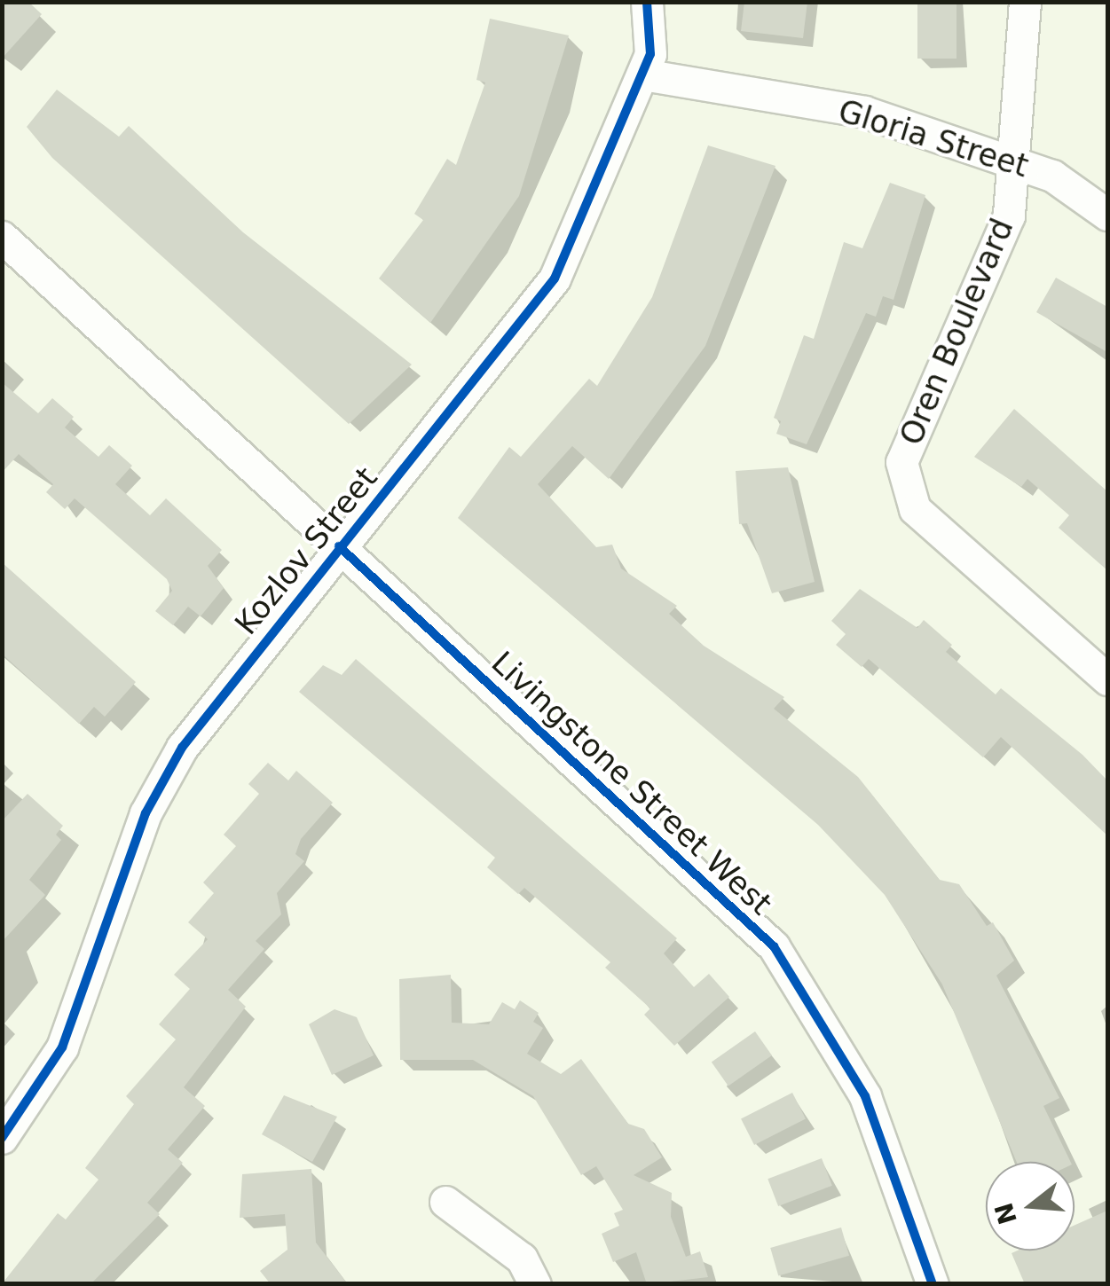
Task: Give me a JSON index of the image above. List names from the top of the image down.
{
  "streets": {
    "street": [
      "Gloria Street",
      "Oren Boulevard",
      "Kozlov Street",
      "Livingstone Street West"
    ]
  },
  "crossings": [
    ["Gloria Street", "Oren Boulevard"],
    ["Gloria Street", "Kozlov Street"],
    ["Kozlov Street", "Livingstone Street West"]
  ],
  "north": "left"
}
